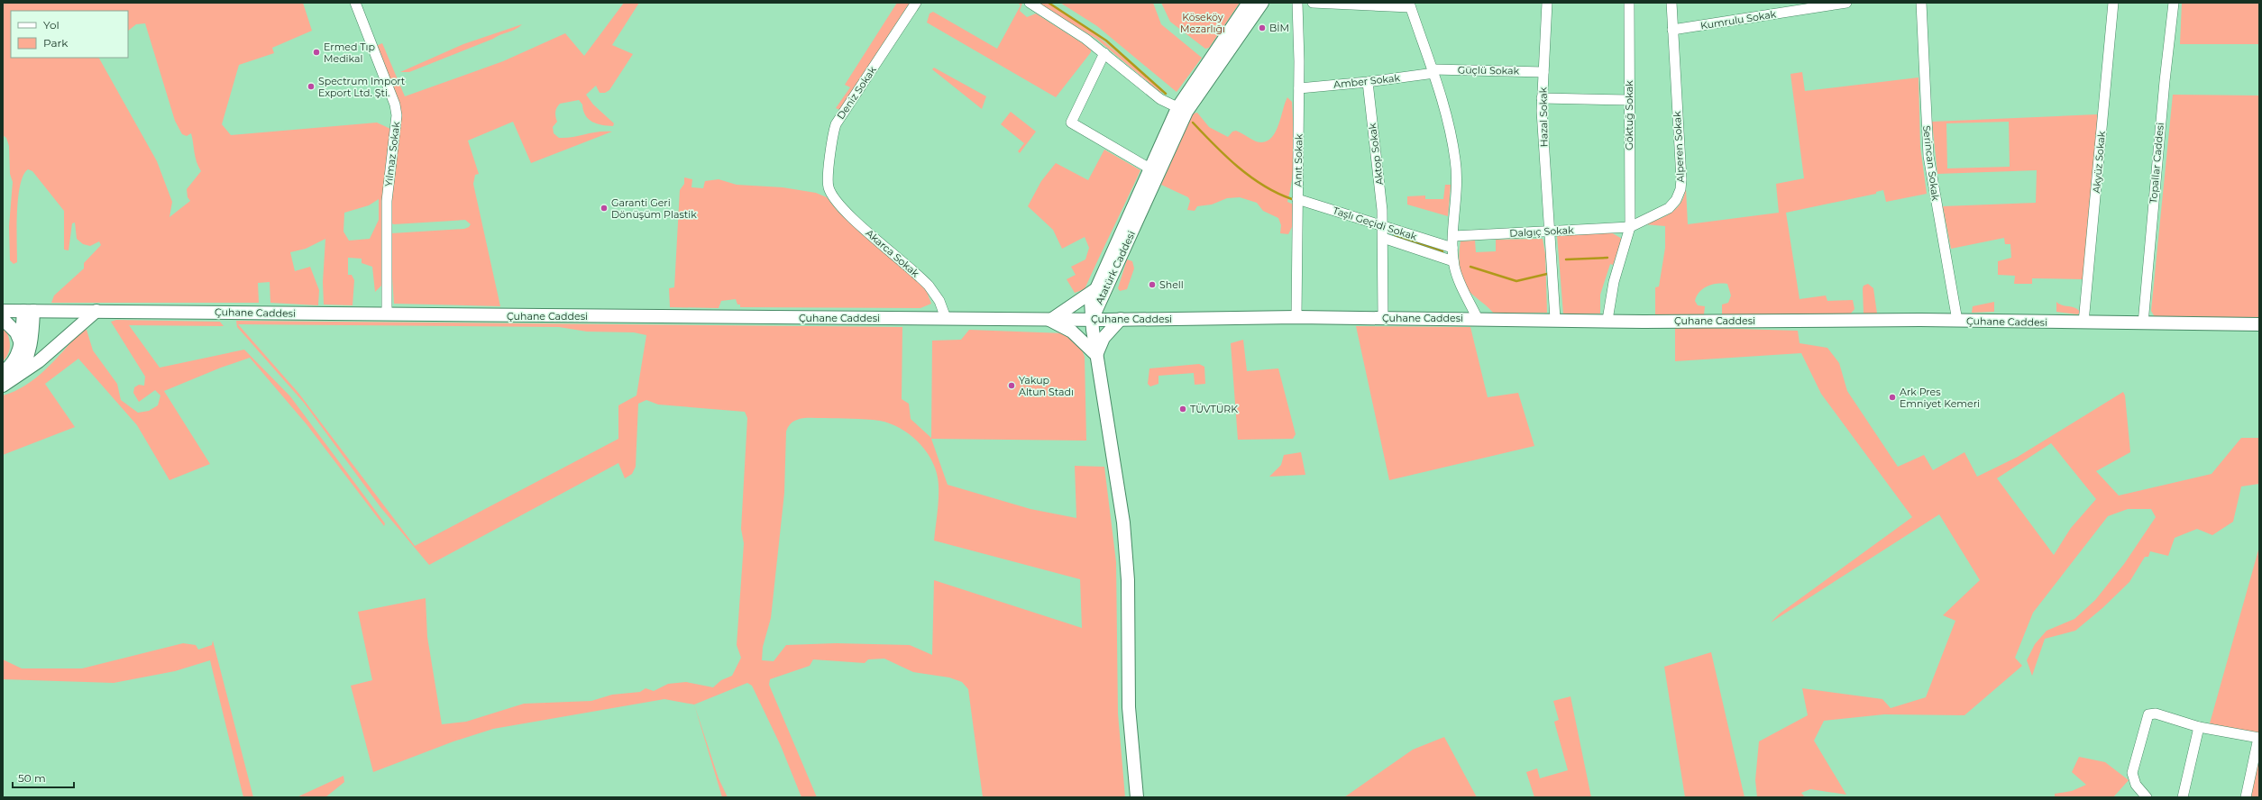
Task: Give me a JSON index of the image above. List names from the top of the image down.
{
  "streets": {
    "main road": ["Atatürk Caddesi", "Çuhane Caddesi"],
    "street": [
      "Kumrulu Sokak",
      "Güçlü Sokak",
      "Amber Sokak",
      "Deniz Sokak",
      "Göktuğ Sokak",
      "Hazal Sokak",
      "Alperen Sokak",
      "Yılmaz Sokak",
      "Aktop Sokak",
      "Anıt Sokak",
      "Akyüz Sokak",
      "Serincan Sokak",
      "Topallar Caddesi",
      "Taşlı Geçidi Sokak",
      "Dalgıç Sokak",
      "Akarca Sokak"
    ]
  },
  "crossings": [
    ["Kumrulu Sokak", "Alperen Sokak"],
    ["Güçlü Sokak", "Amber Sokak"],
    ["Güçlü Sokak", "Hazal Sokak"],
    ["Amber Sokak", "Aktop Sokak"],
    ["Amber Sokak", "Anıt Sokak"],
    ["Deniz Sokak", "Akarca Sokak"],
    ["Göktuğ Sokak", "Alperen Sokak"],
    ["Göktuğ Sokak", "Dalgıç Sokak"],
    ["Hazal Sokak", "Dalgıç Sokak"],
    ["Hazal Sokak", "Çuhane Caddesi"],
    ["Alperen Sokak", "Dalgıç Sokak"],
    ["Yılmaz Sokak", "Çuhane Caddesi"],
    ["Aktop Sokak", "Taşlı Geçidi Sokak"],
    ["Aktop Sokak", "Çuhane Caddesi"],
    ["Anıt Sokak", "Taşlı Geçidi Sokak"],
    ["Anıt Sokak", "Çuhane Caddesi"],
    ["Akyüz Sokak", "Çuhane Caddesi"],
    ["Serincan Sokak", "Çuhane Caddesi"],
    ["Topallar Caddesi", "Çuhane Caddesi"],
    ["Akarca Sokak", "Çuhane Caddesi"],
    ["Atatürk Caddesi", "Çuhane Caddesi"]
  ],
  "parks": ["Köseköy Mezarlığı"],
  "places": [
    "BİM",
    "Ermed Tıp Medikal",
    "Spectrum Import Export Ltd. Şti.",
    "Garanti Geri Dönüşüm Plastik",
    "Shell",
    "Yakup Altun Stadı",
    "Ark Pres Emniyet Kemeri",
    "TÜVTÜRK"
  ],
  "legend": ["Yol", "Park"],
  "scale_bar": "50 m"
}
